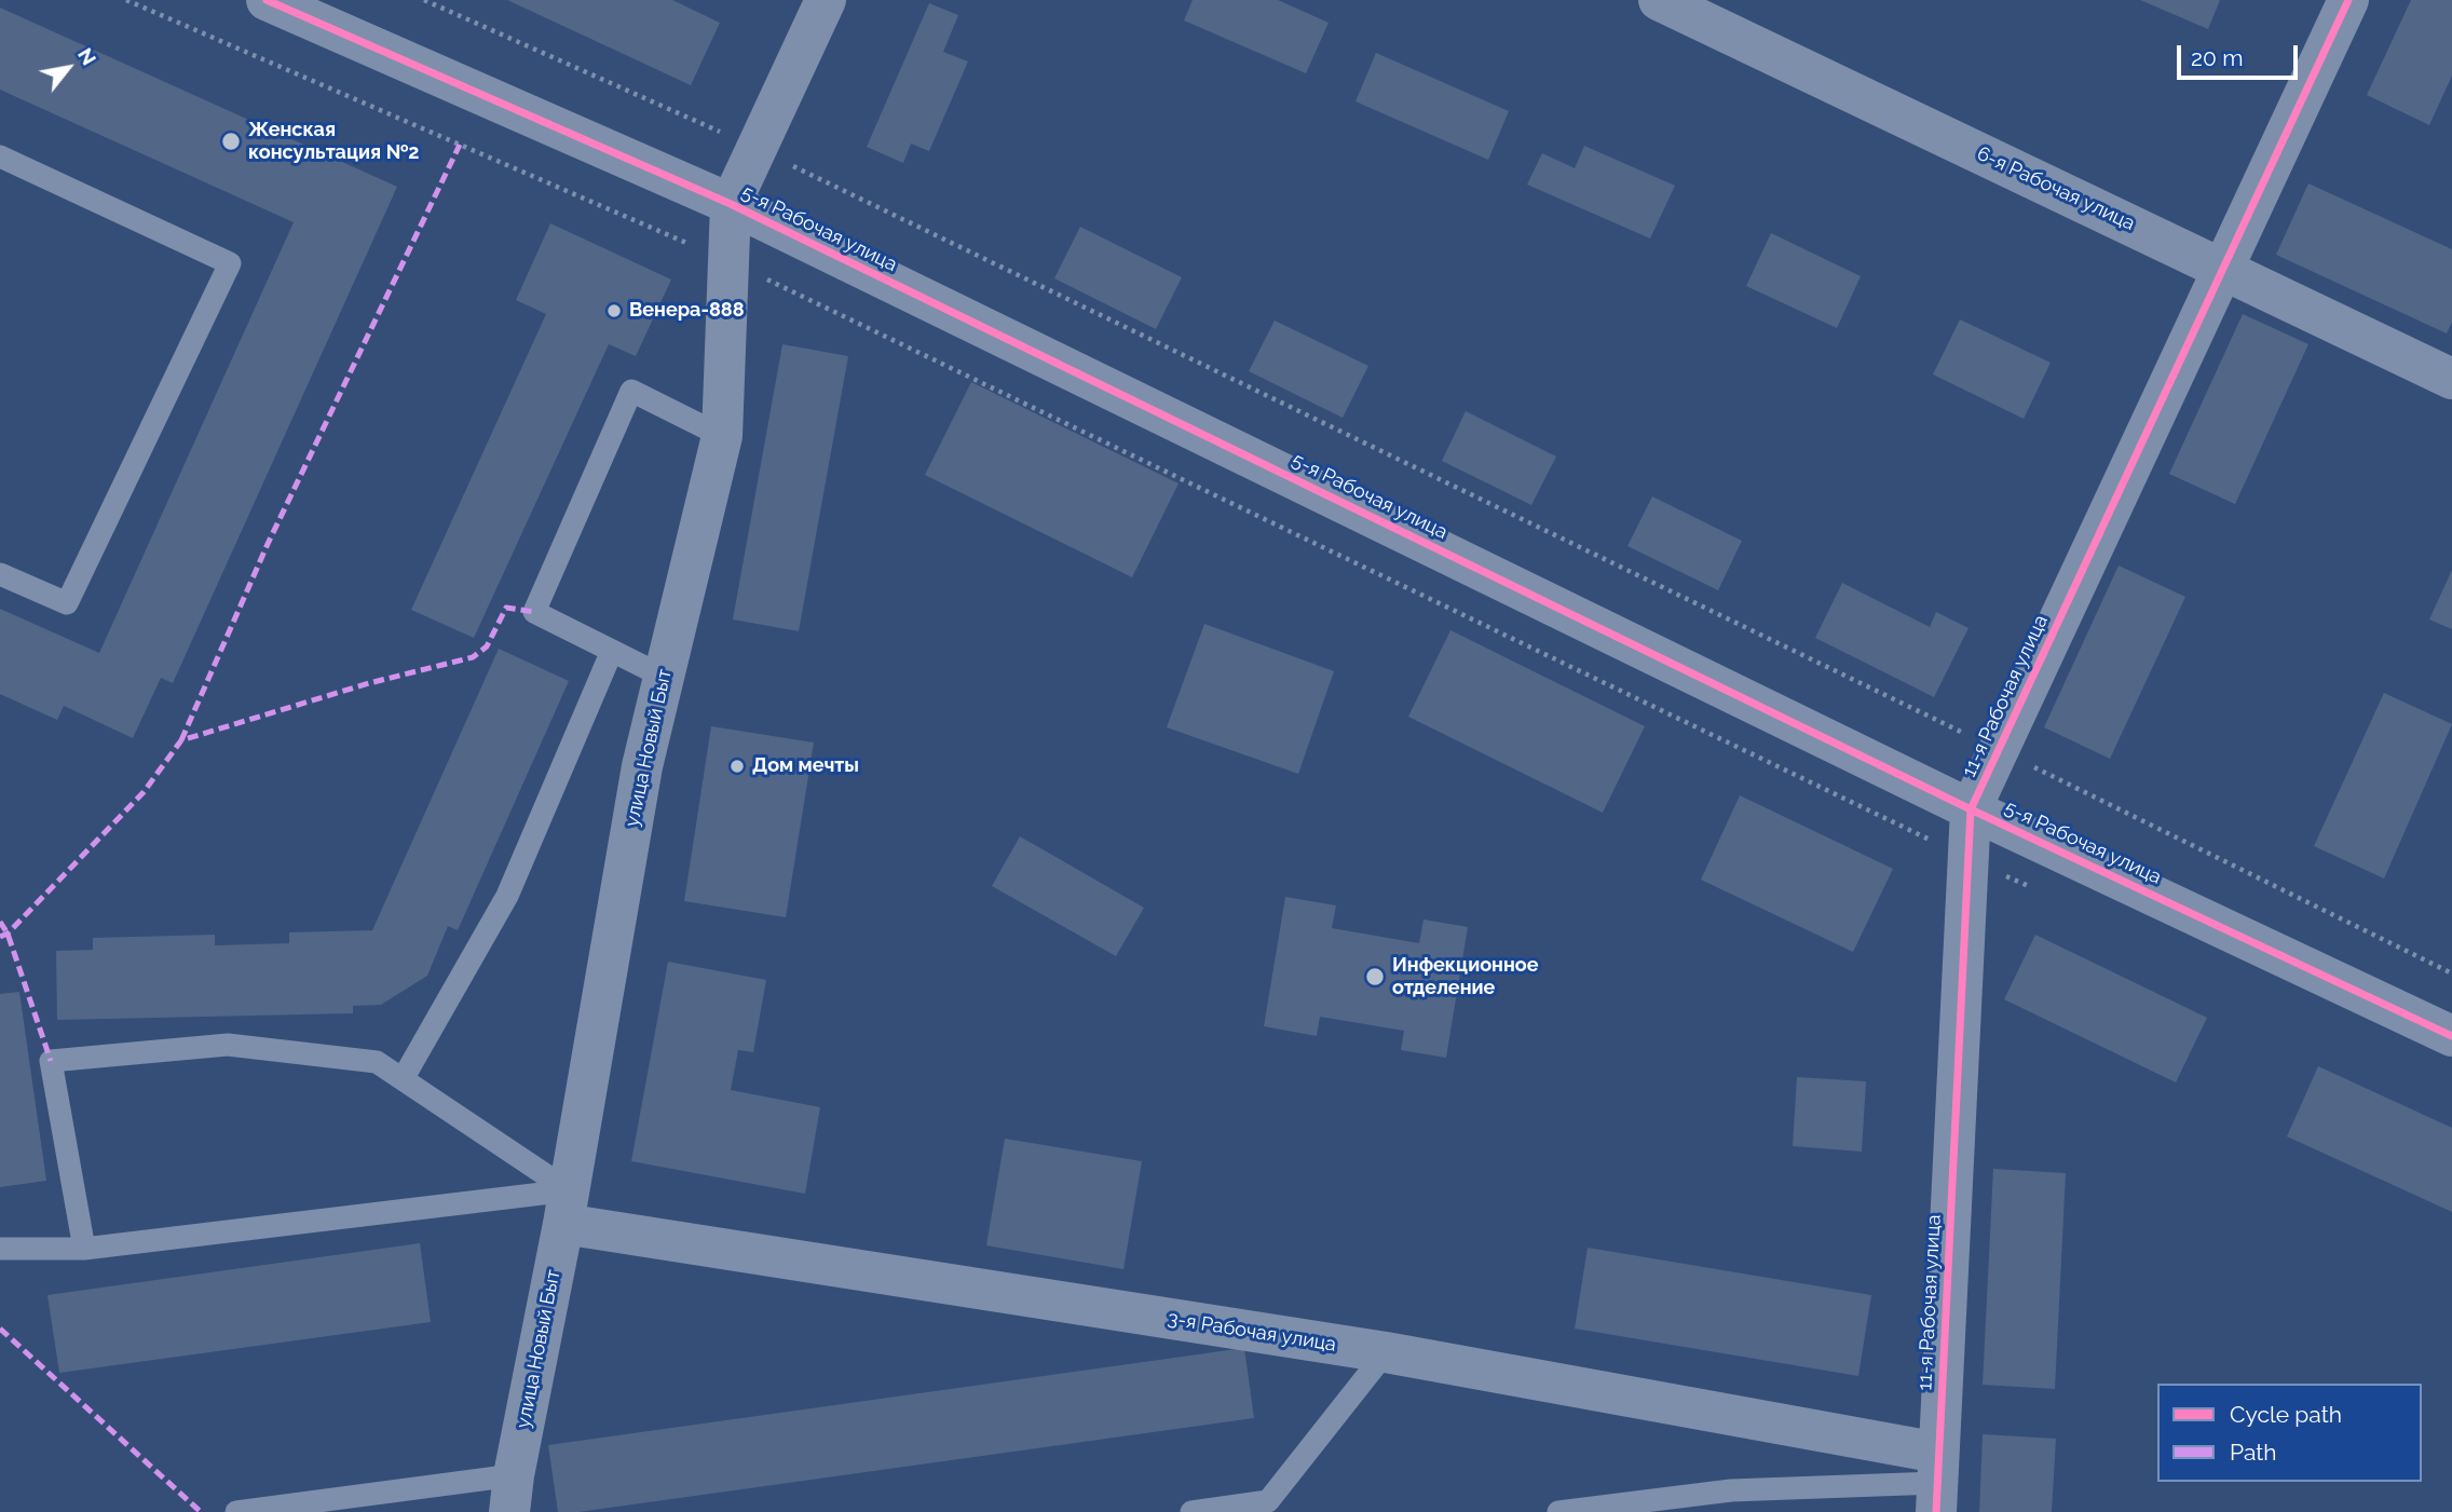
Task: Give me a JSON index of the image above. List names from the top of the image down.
{
  "streets": {
    "street": [
      "6-я Рабочая улица",
      "5-я Рабочая улица",
      "11-я Рабочая улица",
      "улица Новый Быт",
      "3-я Рабочая улица"
    ]
  },
  "crossings": [
    ["6-я Рабочая улица", "11-я Рабочая улица"],
    ["5-я Рабочая улица", "11-я Рабочая улица"],
    ["5-я Рабочая улица", "улица Новый Быт"],
    ["11-я Рабочая улица", "3-я Рабочая улица"],
    ["улица Новый Быт", "3-я Рабочая улица"]
  ],
  "places": [
    "Женская консультация №2",
    "Венера-888",
    "Дом мечты",
    "Инфекционное отделение"
  ],
  "legend": ["Cycle path", "Path"],
  "scale_bar": "20 m",
  "north": "top right"
}
